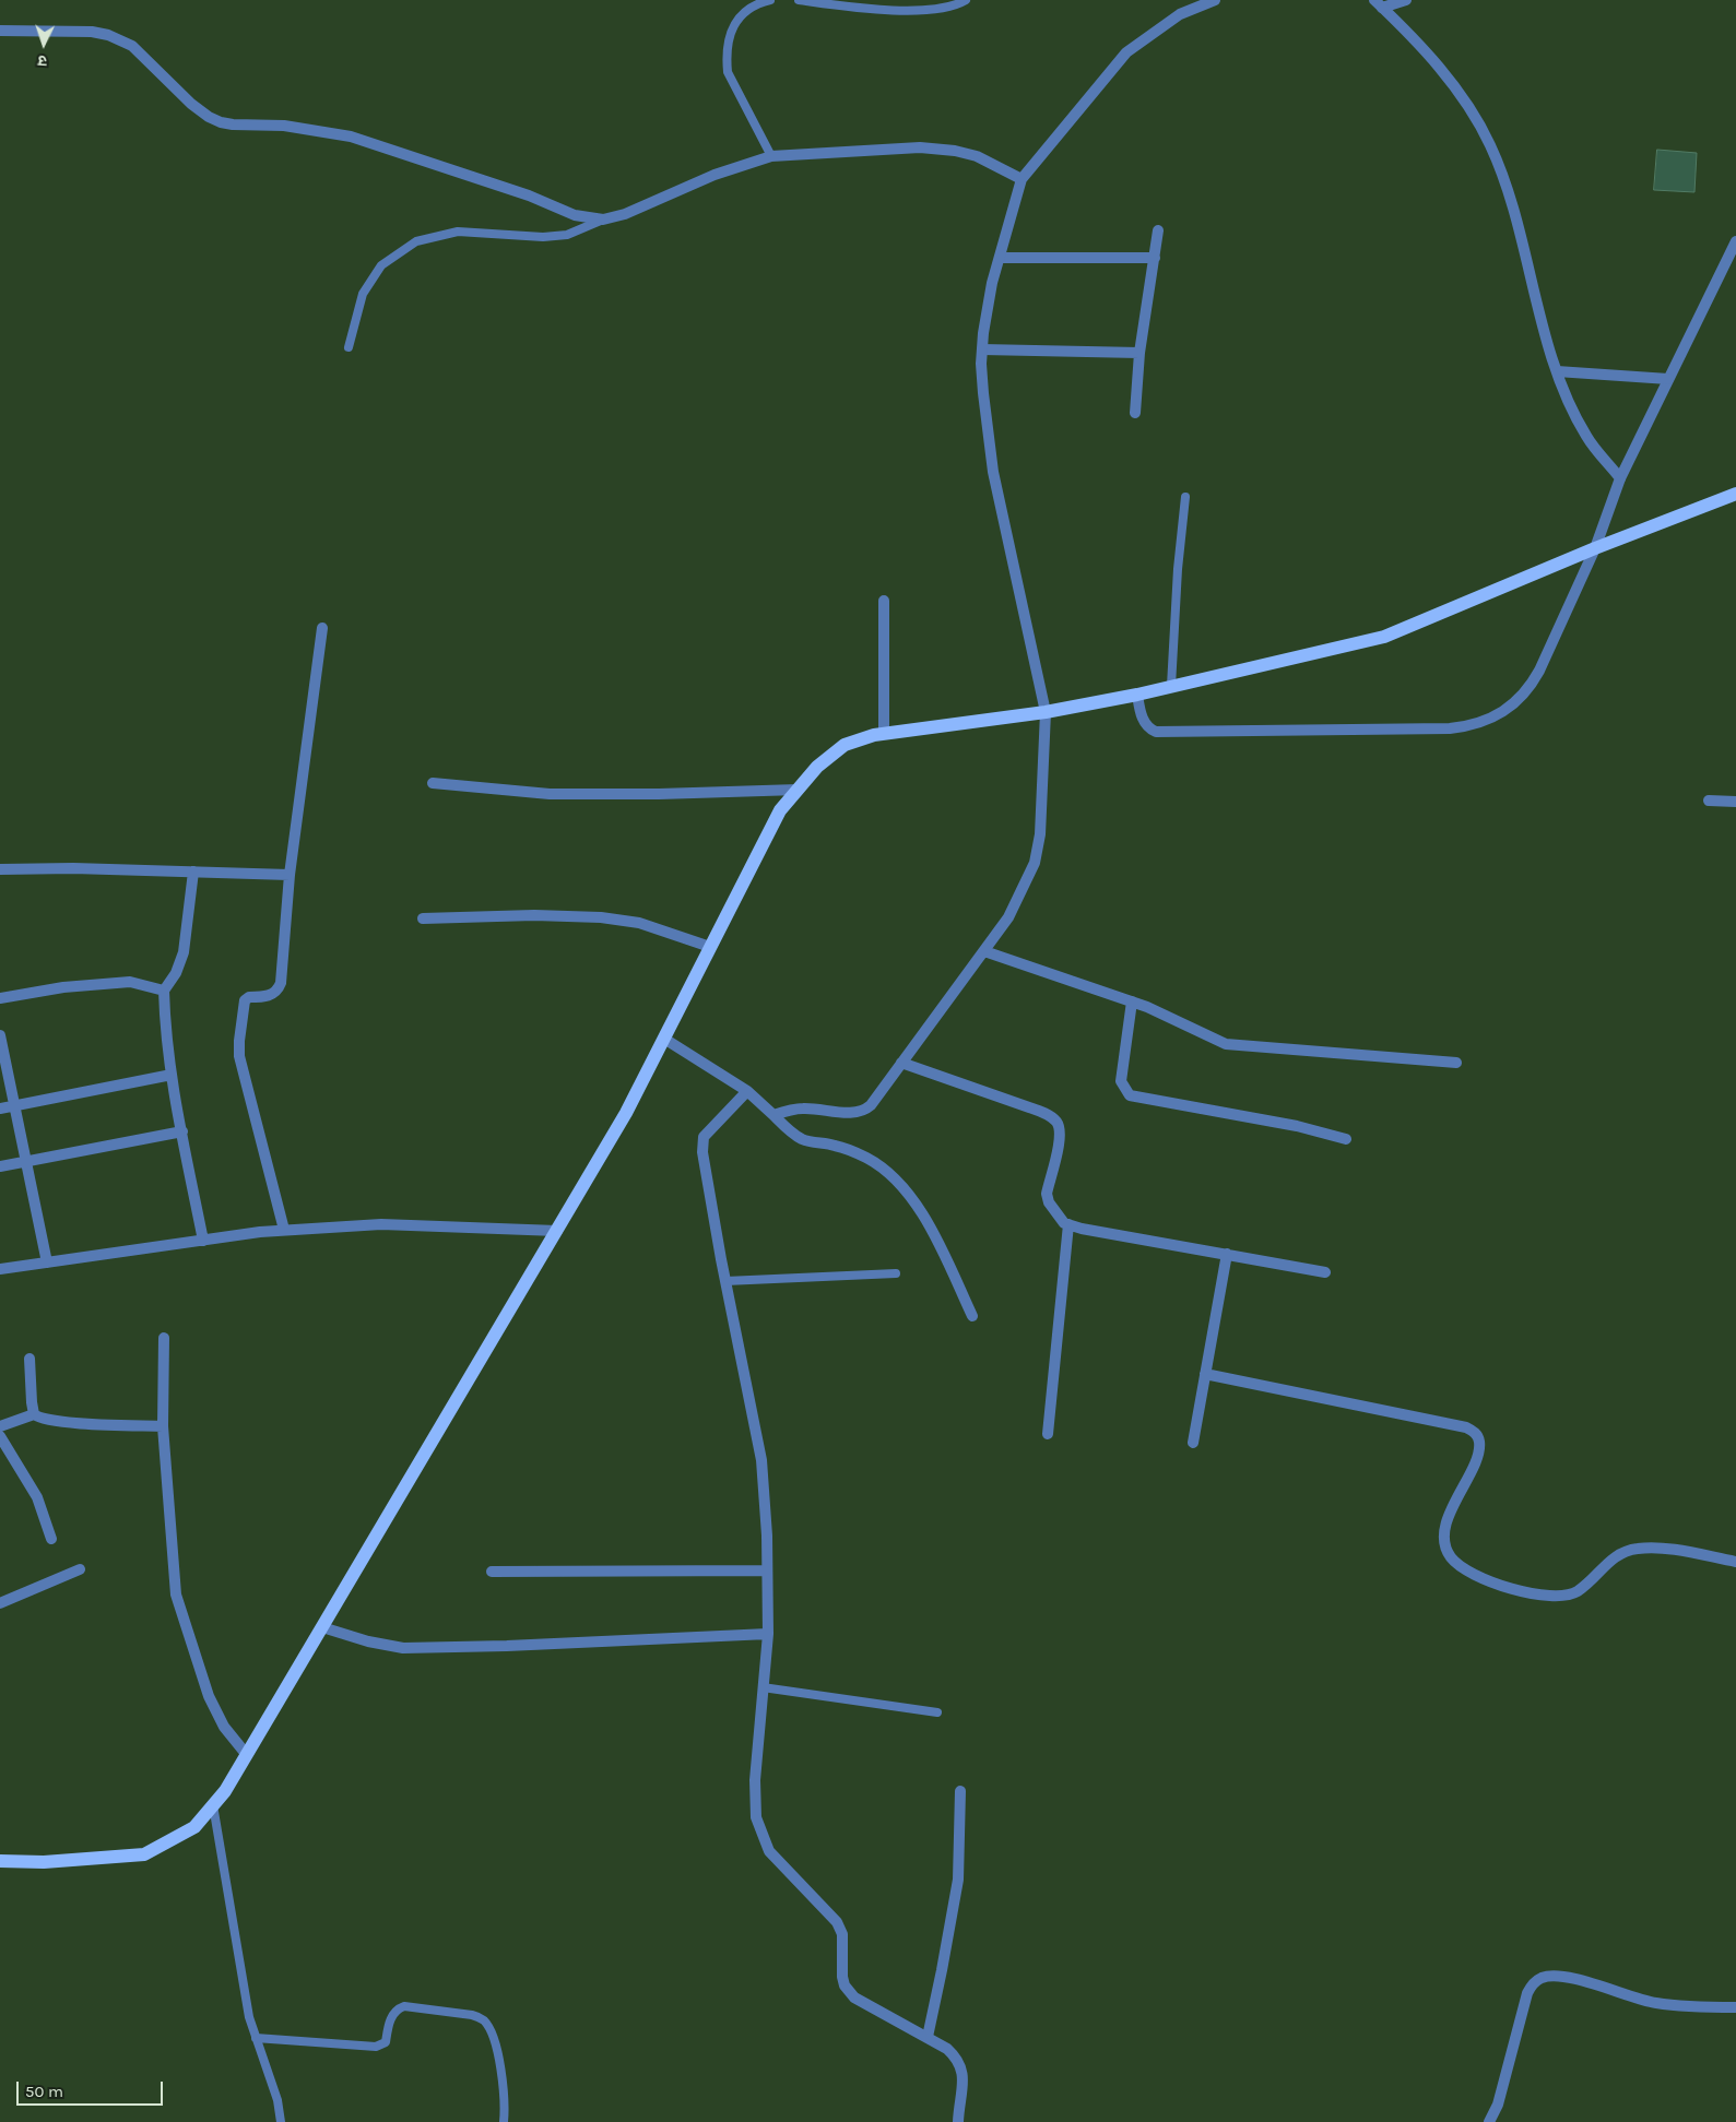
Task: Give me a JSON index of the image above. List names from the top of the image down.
{
  "scale_bar": "50 m",
  "north": "bottom"
}
